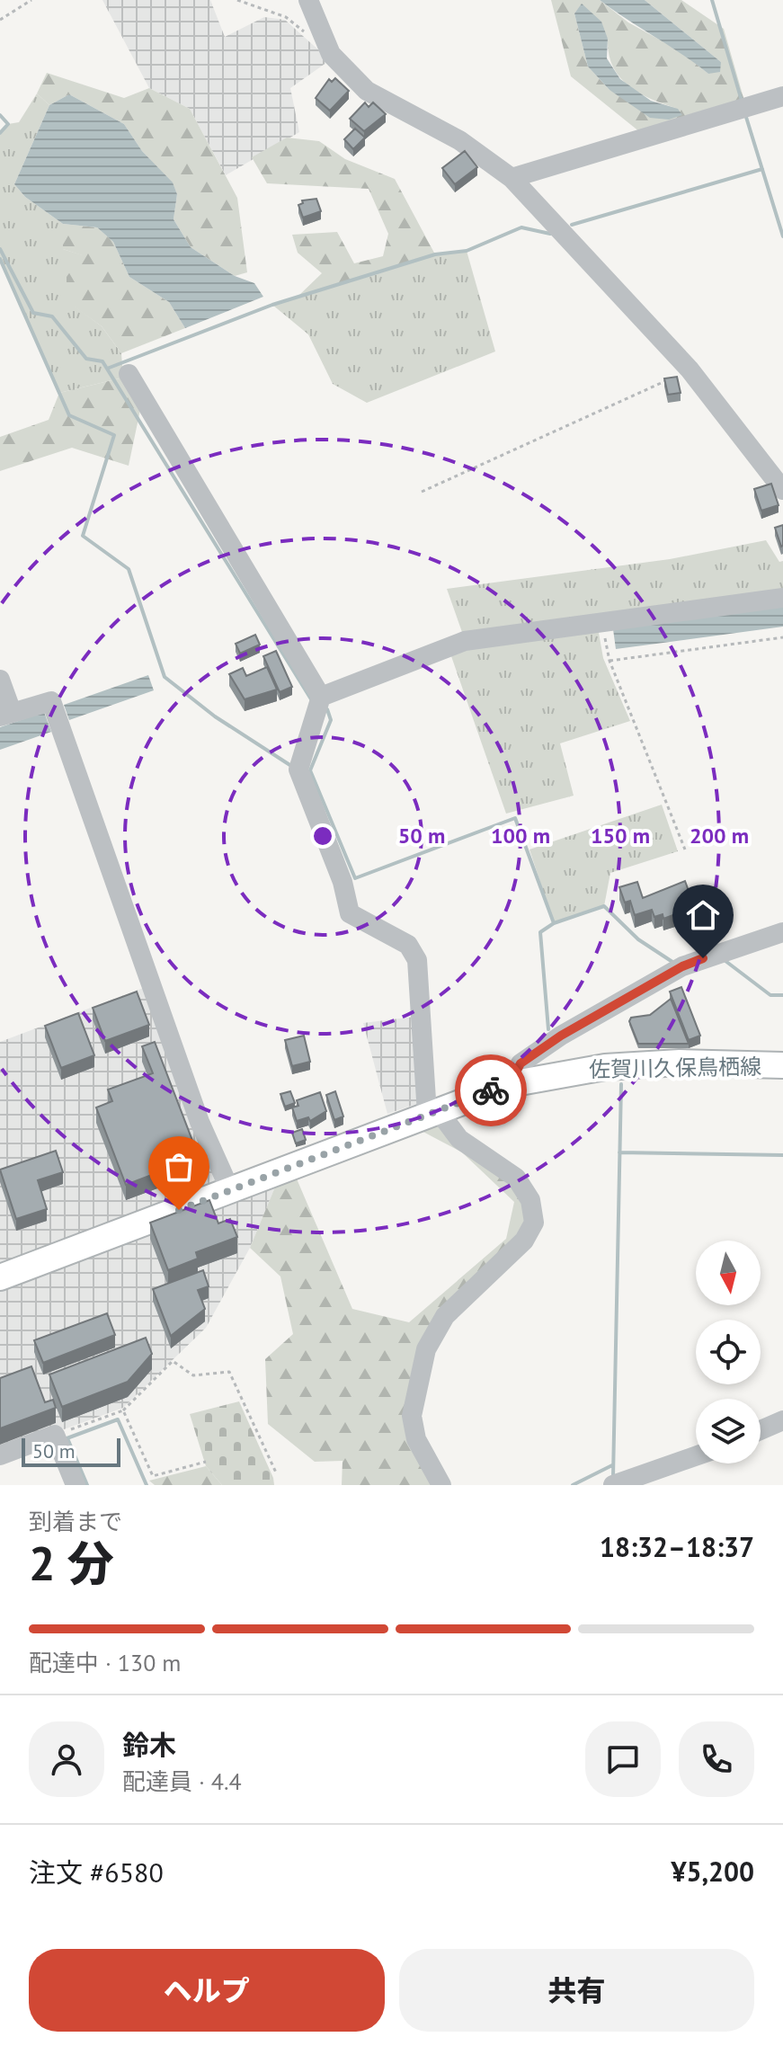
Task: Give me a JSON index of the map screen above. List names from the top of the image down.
{
  "streets": {
    "main road": ["佐賀川久保鳥栖線"]
  },
  "scale_bar": "50 m",
  "north": "bottom",
  "page": {
    "scale": "50 m",
    "heading": ["2 分", "到着まで", "18:32–18:37"],
    "panel": [
      "鈴木",
      "配達員 · 4.4",
      "注文 #6580",
      "¥5,200"
    ],
    "bar": "配達中 · 130 m",
    "buttons": ["ヘルプ", "共有"]
  },
  "rings": [
    "50 m",
    "100 m",
    "150 m",
    "200 m"
  ]
}
